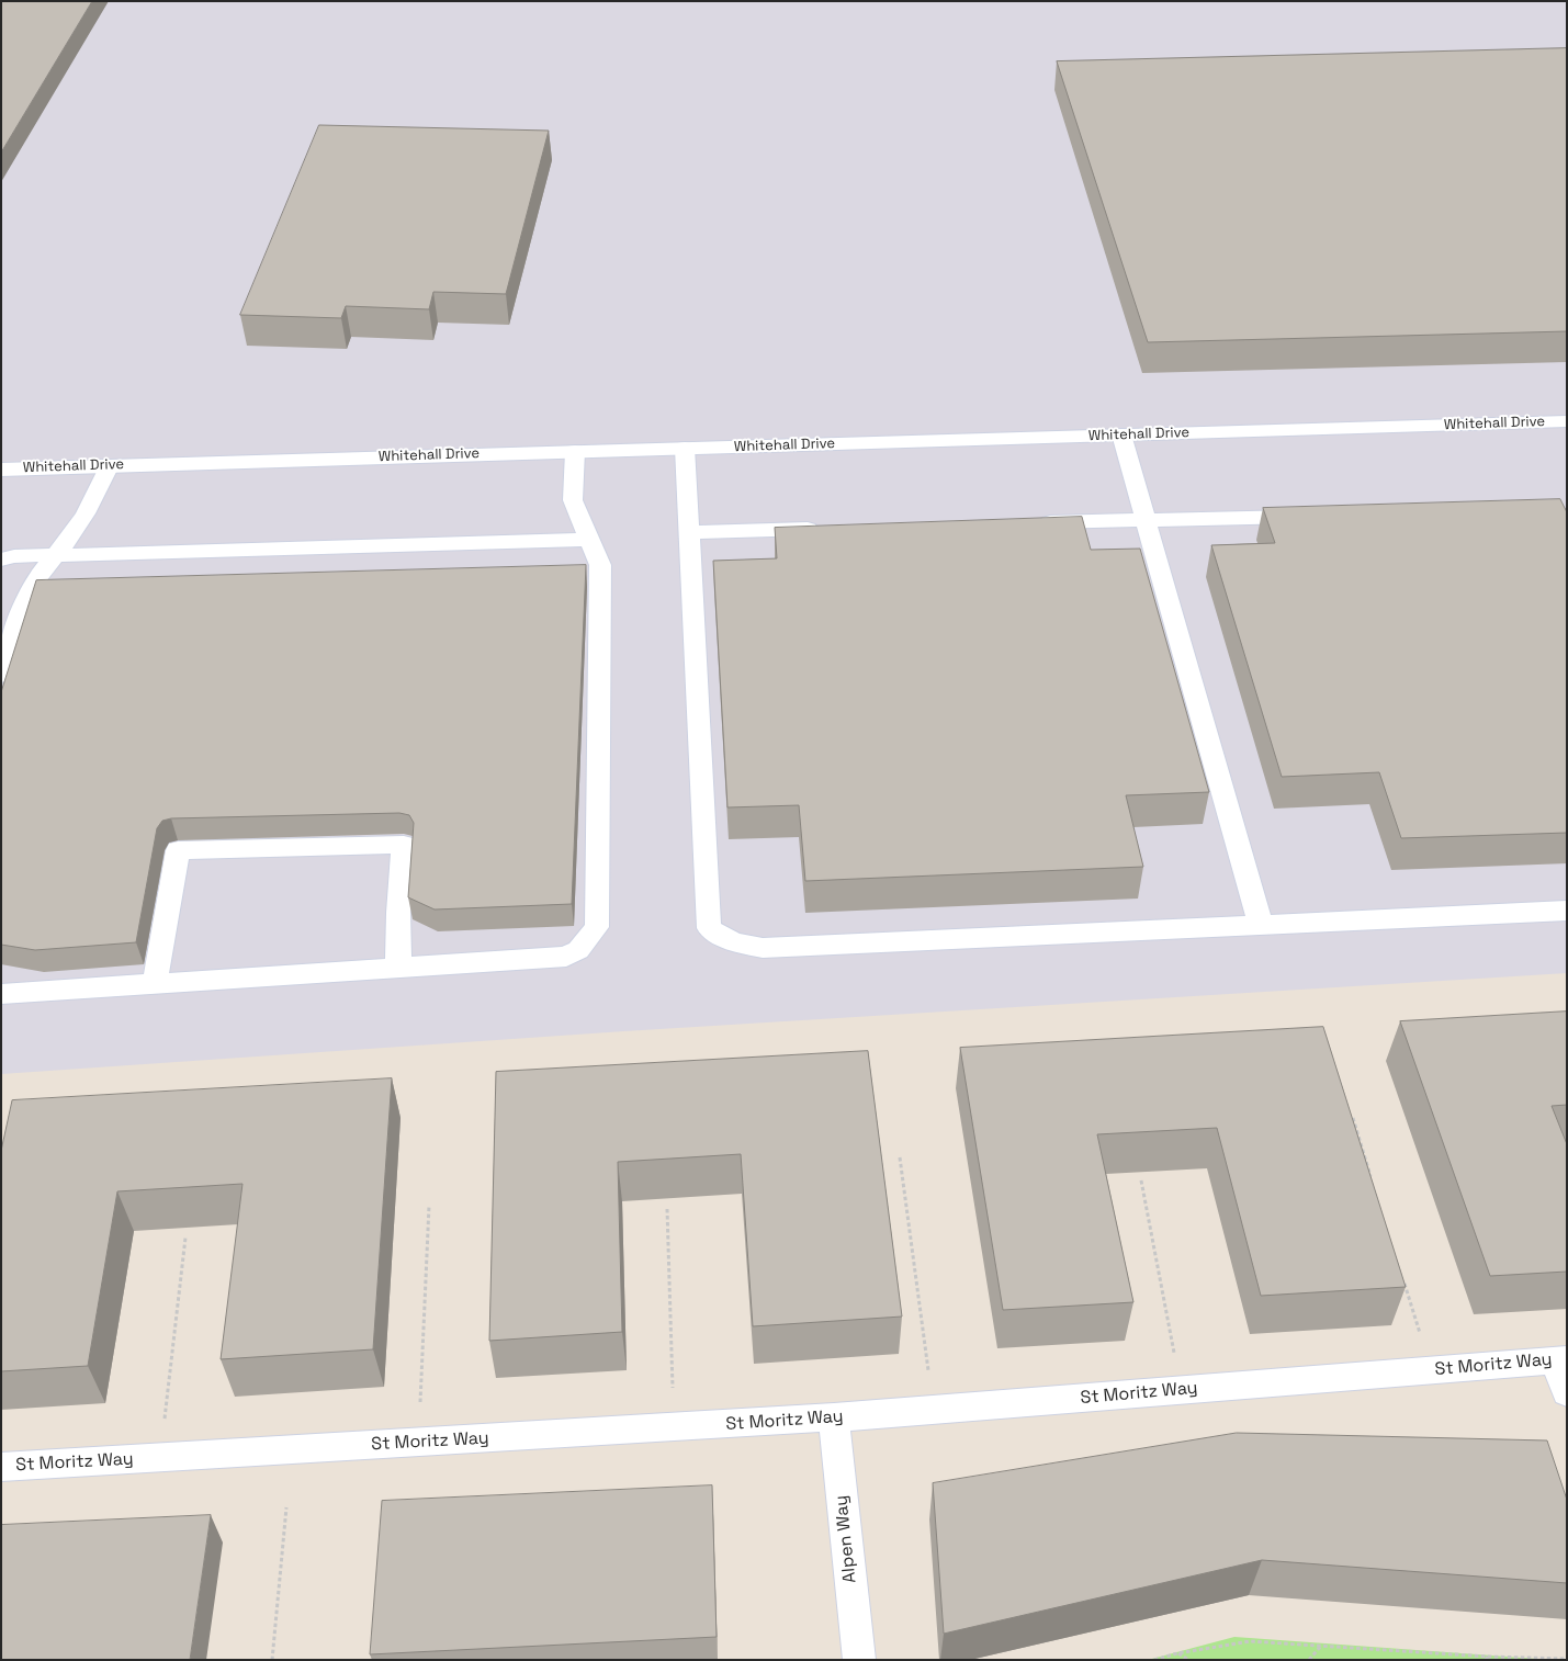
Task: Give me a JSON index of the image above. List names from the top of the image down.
{
  "streets": {
    "street": ["Whitehall Drive", "St Moritz Way", "Alpen Way"]
  },
  "crossings": [
    ["St Moritz Way", "Alpen Way"]
  ]
}
